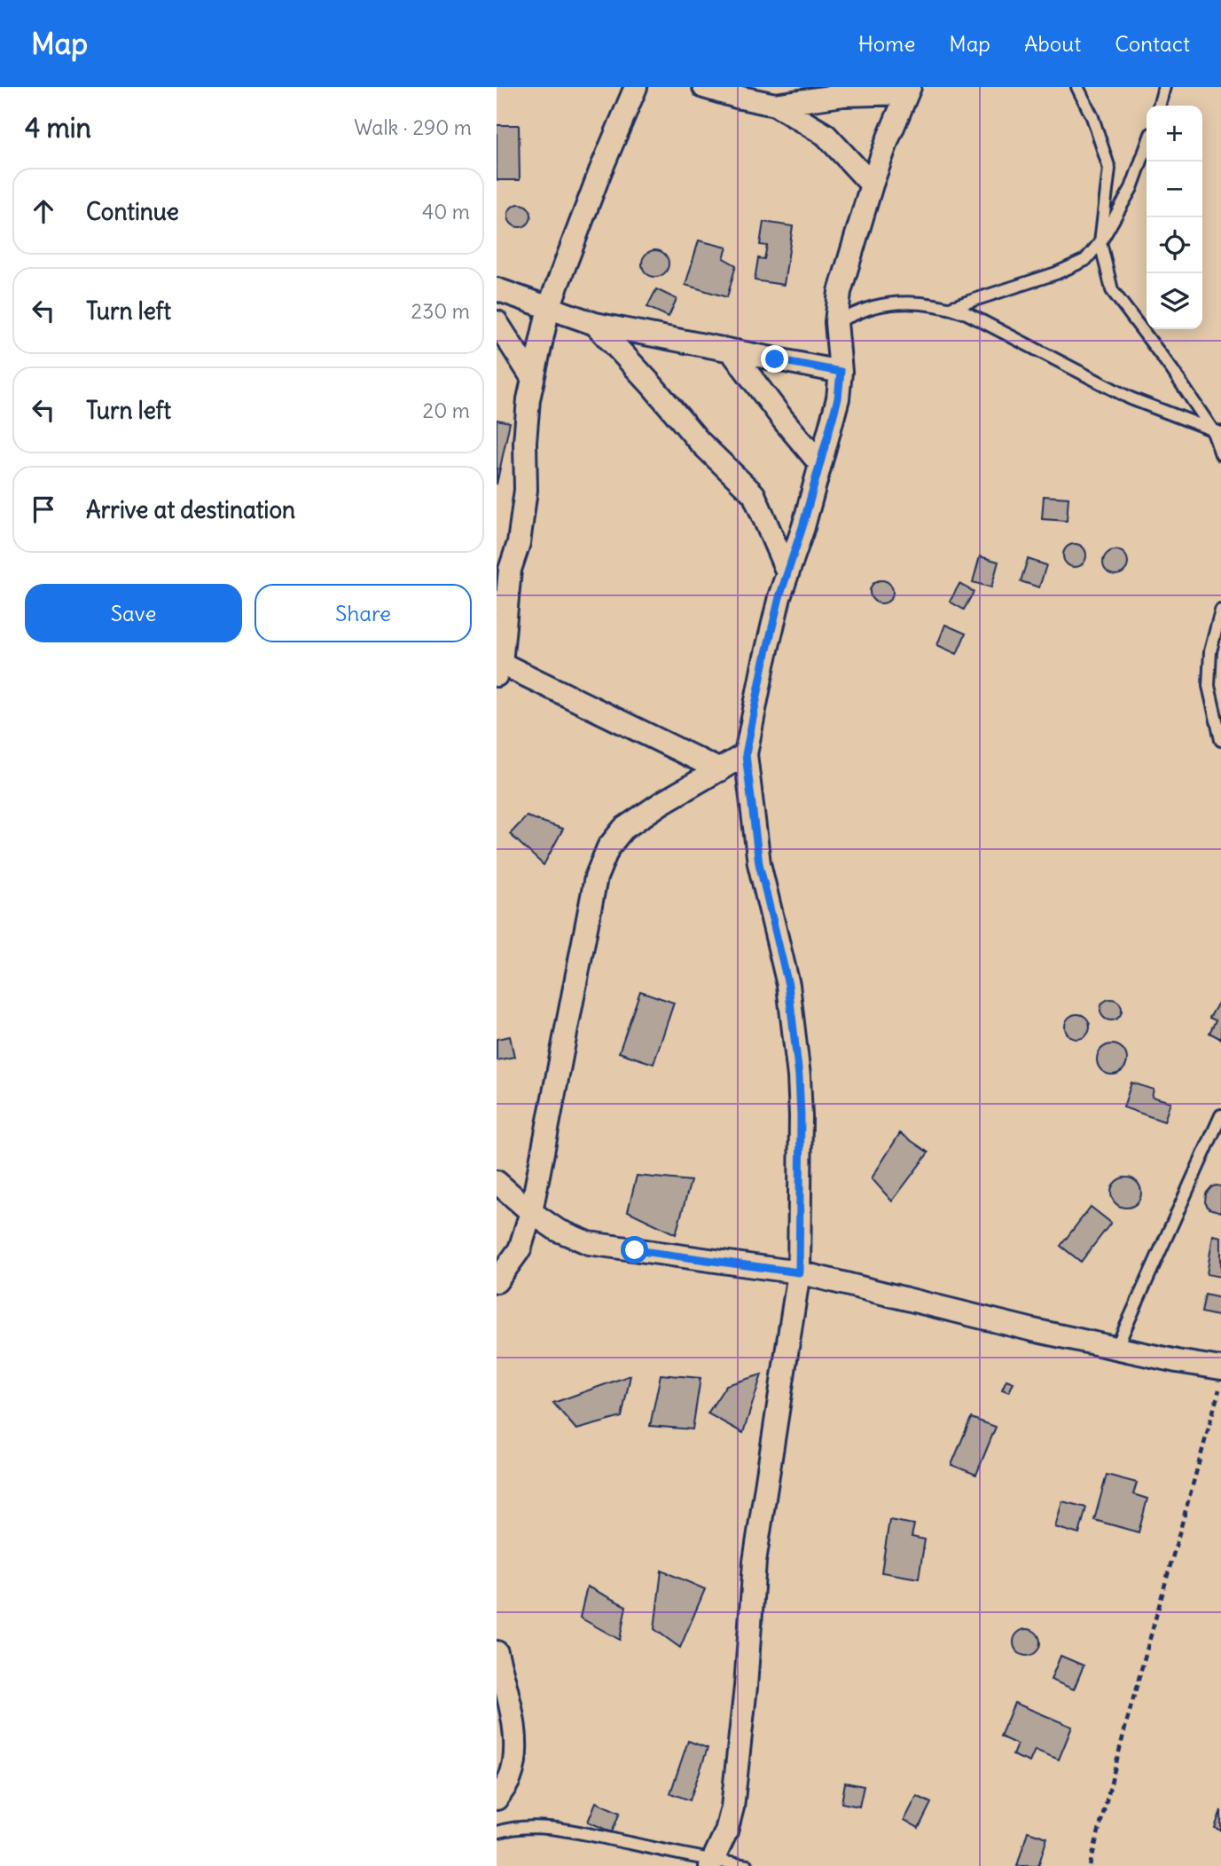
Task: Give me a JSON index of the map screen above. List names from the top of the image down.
{
  "page": {
    "header": "Map",
    "nav": [
      "Home",
      "Map",
      "About",
      "Contact"
    ],
    "heading": ["4 min", "Walk · 290 m"],
    "map_buttons": ["+", "−"],
    "list": [
      ["Continue", "40 m"],
      ["Turn left", "230 m"],
      ["Turn left", "20 m"],
      "Arrive at destination"
    ],
    "buttons": ["Save", "Share"]
  }
}
